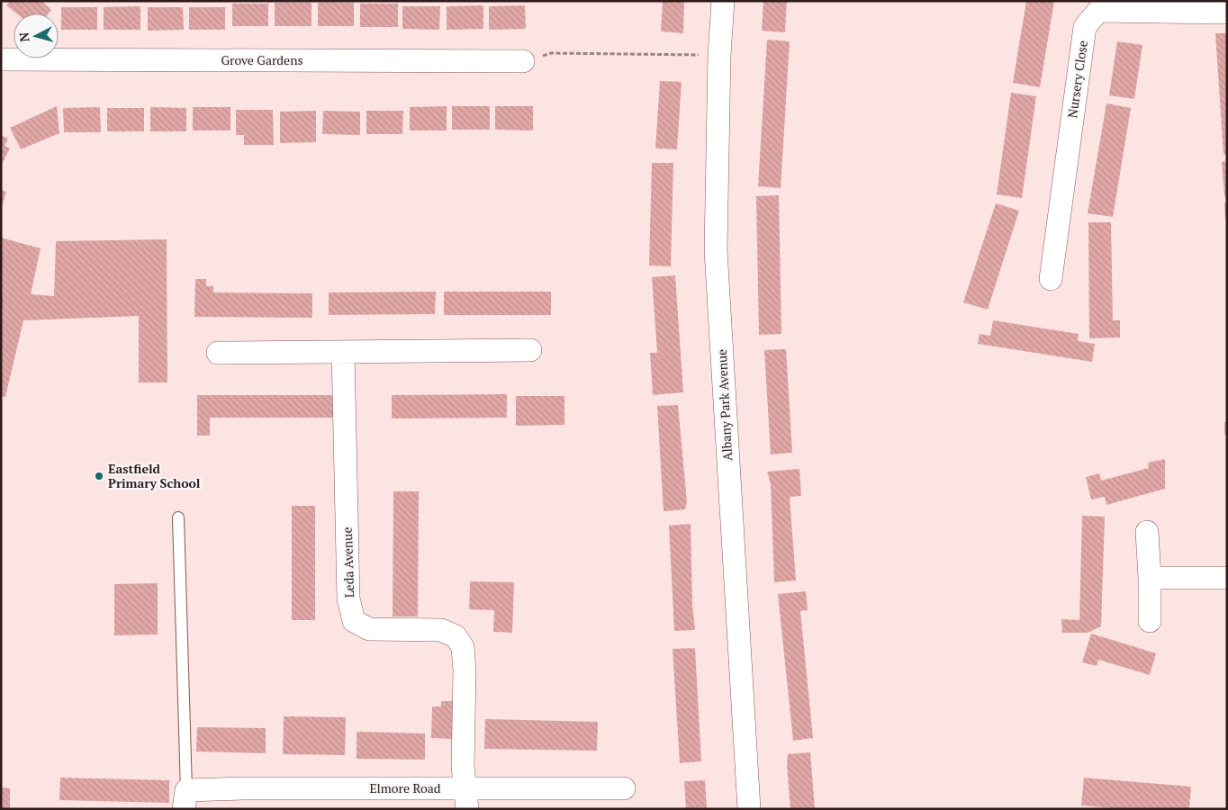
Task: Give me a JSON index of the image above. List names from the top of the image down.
{
  "streets": {
    "street": [
      "Grove Gardens",
      "Nursery Close",
      "Albany Park Avenue",
      "Leda Avenue",
      "Elmore Road"
    ]
  },
  "crossings": [
    ["Leda Avenue", "Elmore Road"]
  ],
  "places": ["Eastfield Primary School"],
  "north": "left"
}
